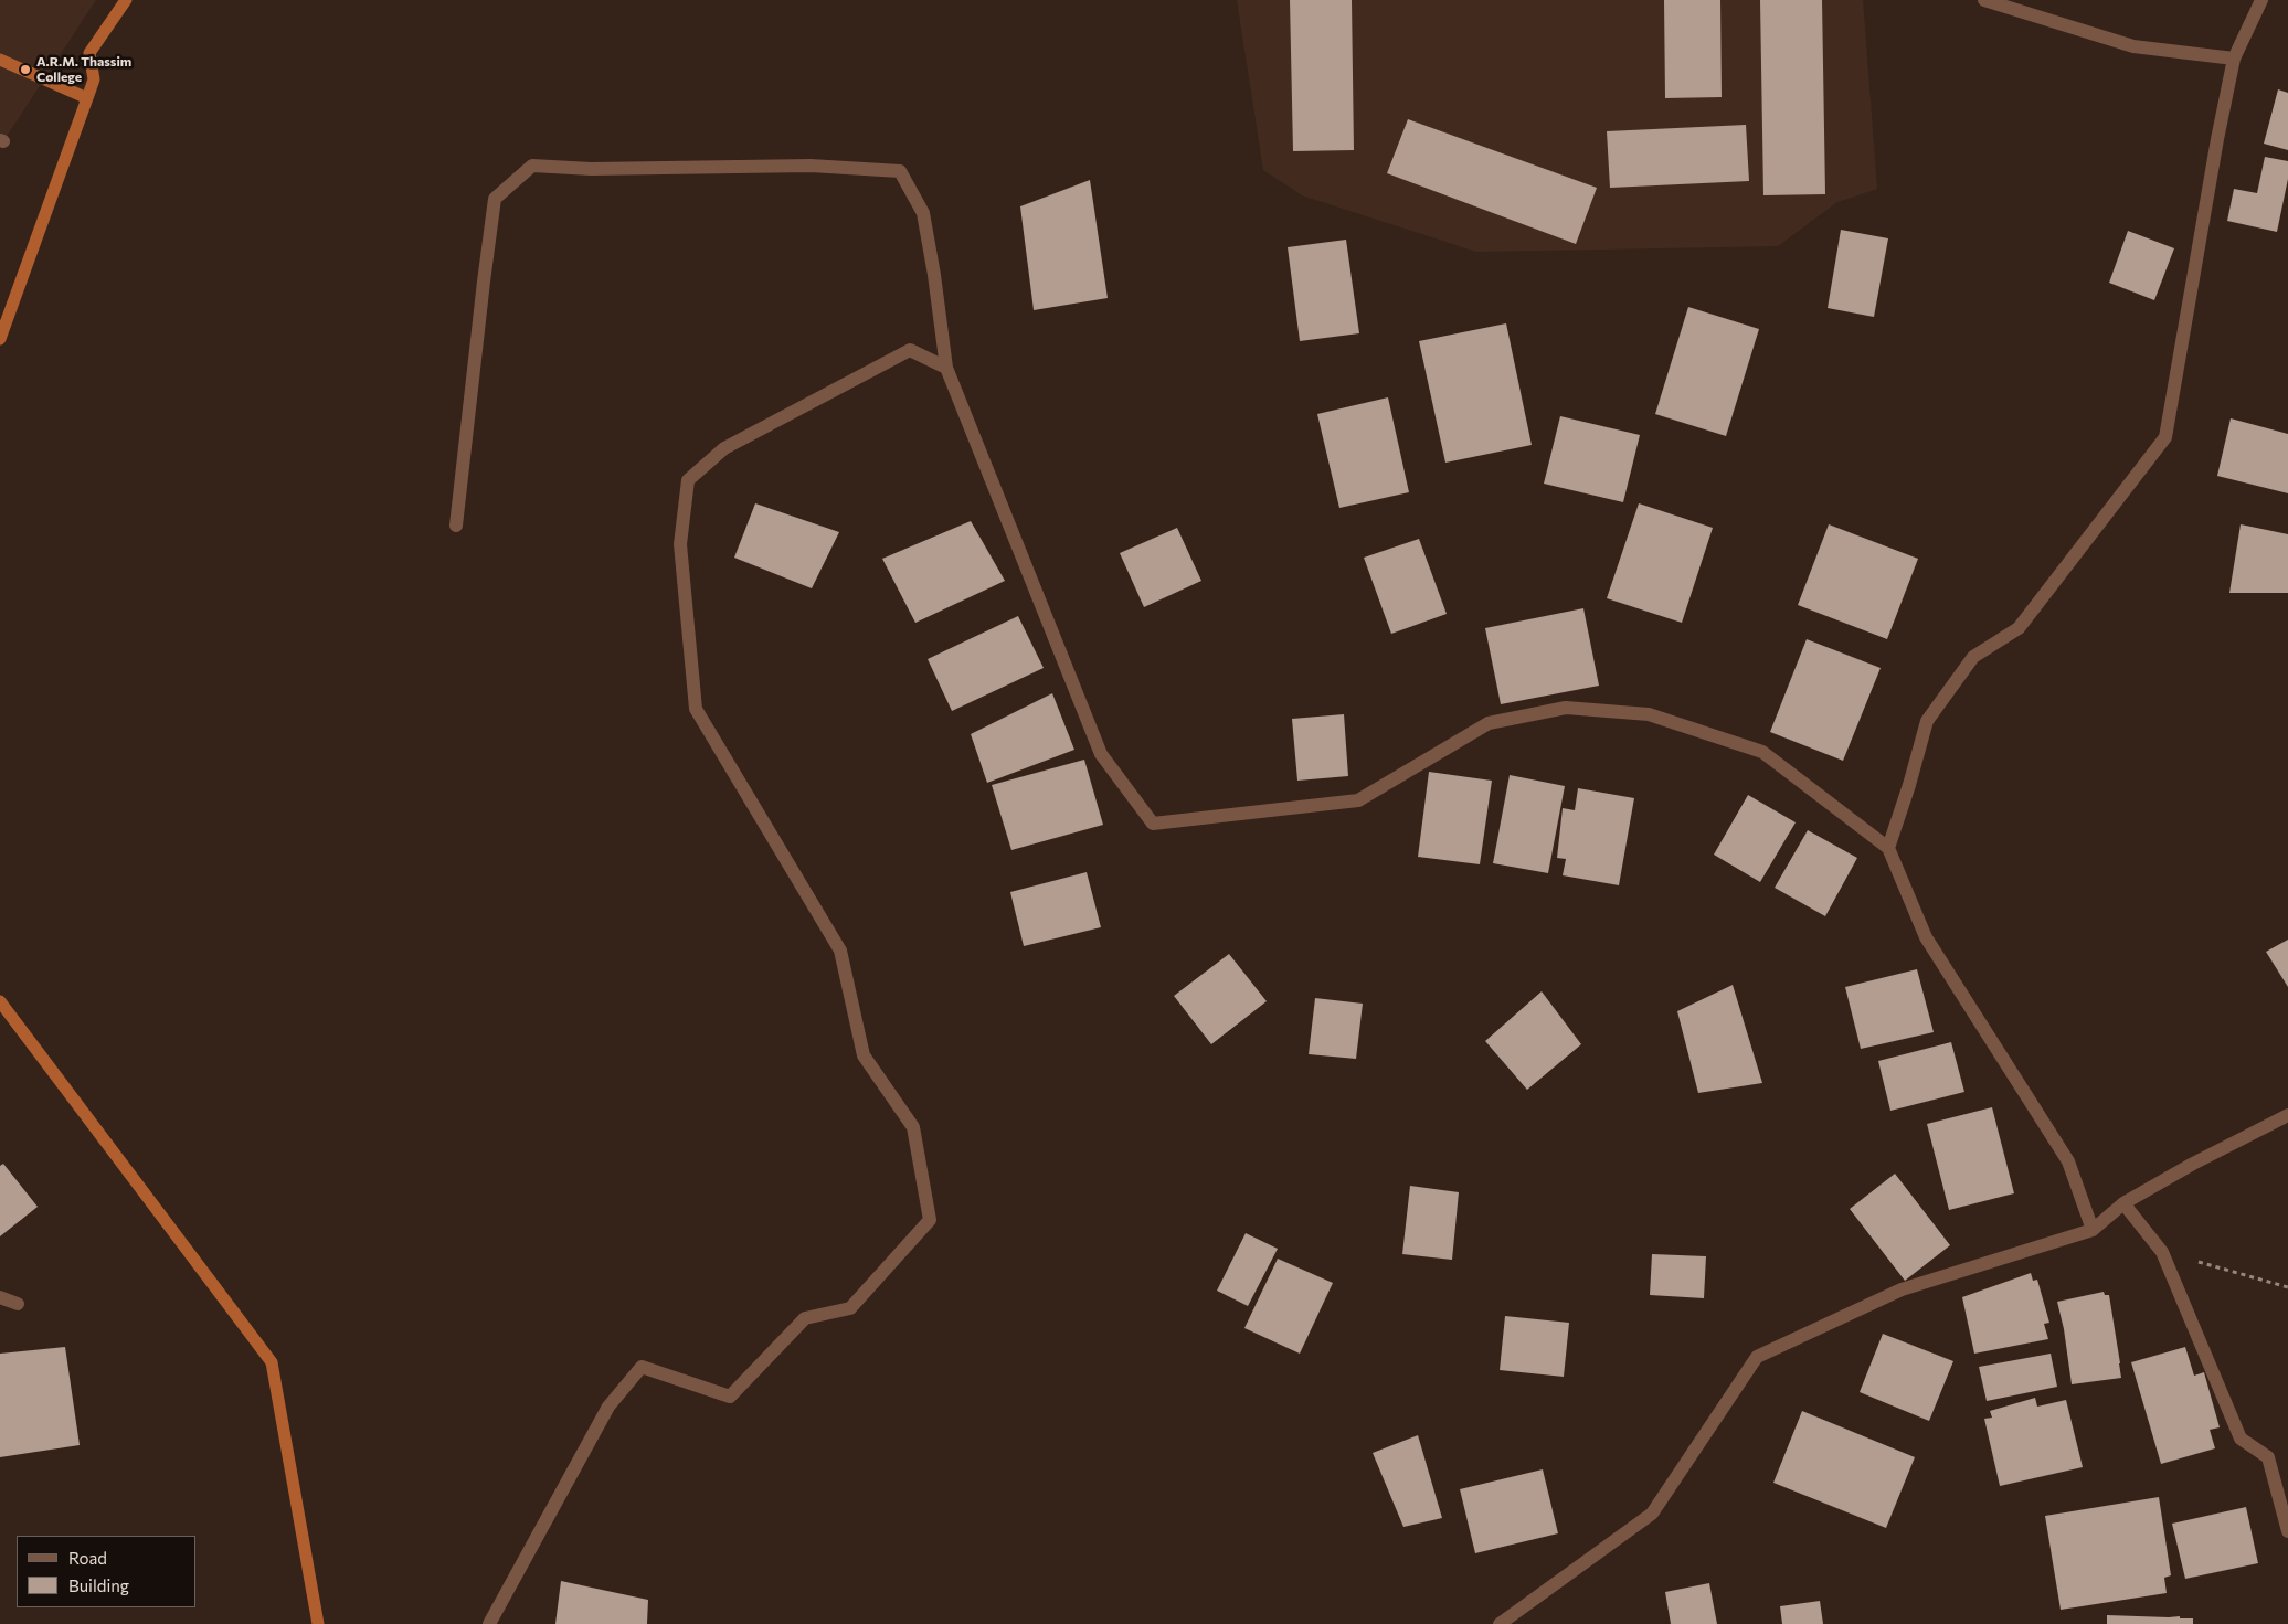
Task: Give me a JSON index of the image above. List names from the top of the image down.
{
  "places": ["A.R.M. Thassim College"],
  "legend": ["Road", "Building"]
}
